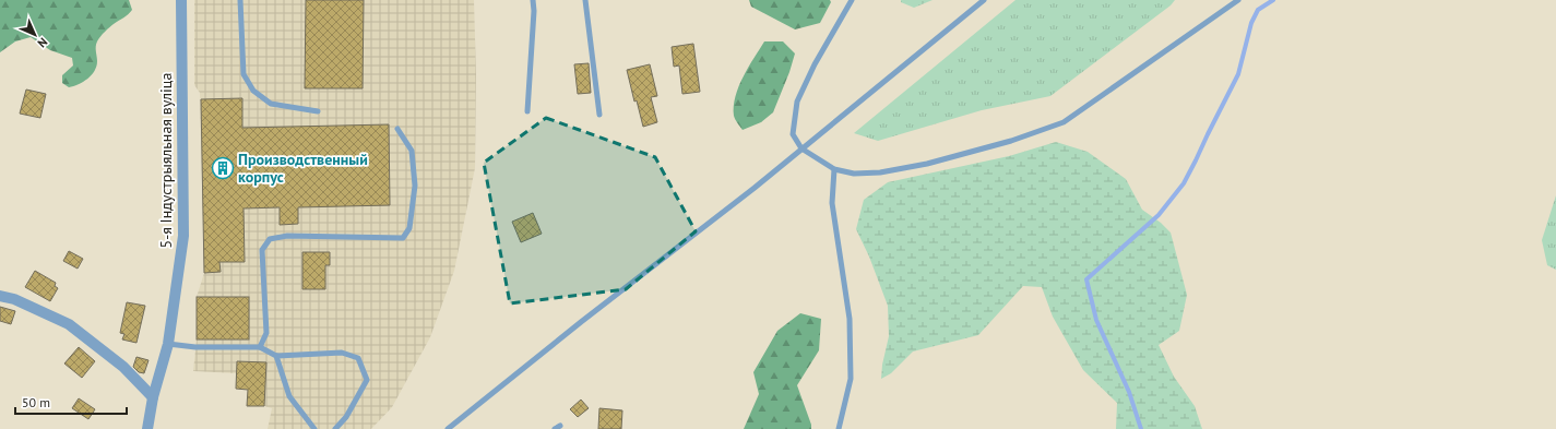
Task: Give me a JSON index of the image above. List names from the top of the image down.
{
  "streets": {
    "street": ["5-я Індустрыяльная вуліца"]
  },
  "places": {
    "building": ["Производственный корпус"]
  },
  "scale_bar": "50 m",
  "north": "bottom right"
}
